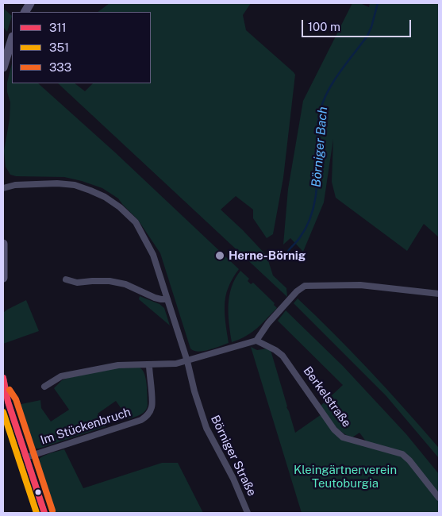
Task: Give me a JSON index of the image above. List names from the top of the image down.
{
  "streets": {
    "street": ["Berkelstraße", "Im Stückenbruch", "Börniger Straße"]
  },
  "water": ["Börniger Bach"],
  "parks": ["Kleingärtnerverein Teutoburgia"],
  "places": ["Herne-Börnig"],
  "lines": ["transit line 311", "transit line 333", "transit line 351"],
  "legend": ["311", "351", "333"],
  "scale_bar": "100 m"
}
